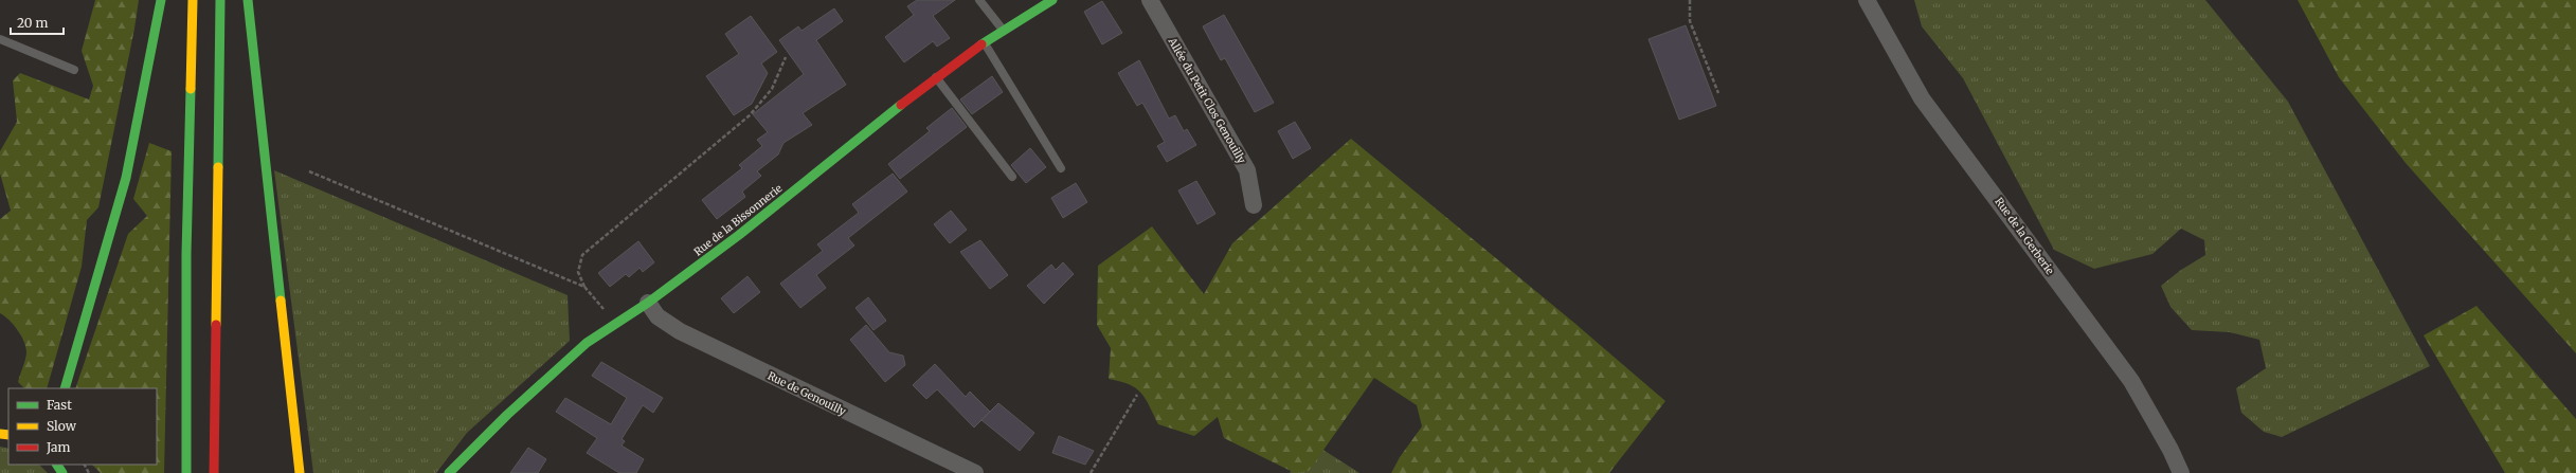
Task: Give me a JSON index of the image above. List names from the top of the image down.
{
  "streets": {
    "main road": ["Rue de la Bissonnerie"],
    "street": ["Allée du Petit Clos Genouilly", "Rue de la Gerberie", "Rue de Genouilly"]
  },
  "crossings": [
    ["Rue de la Bissonnerie", "Rue de Genouilly"]
  ],
  "legend": ["Fast", "Slow", "Jam"],
  "scale_bar": "20 m"
}
